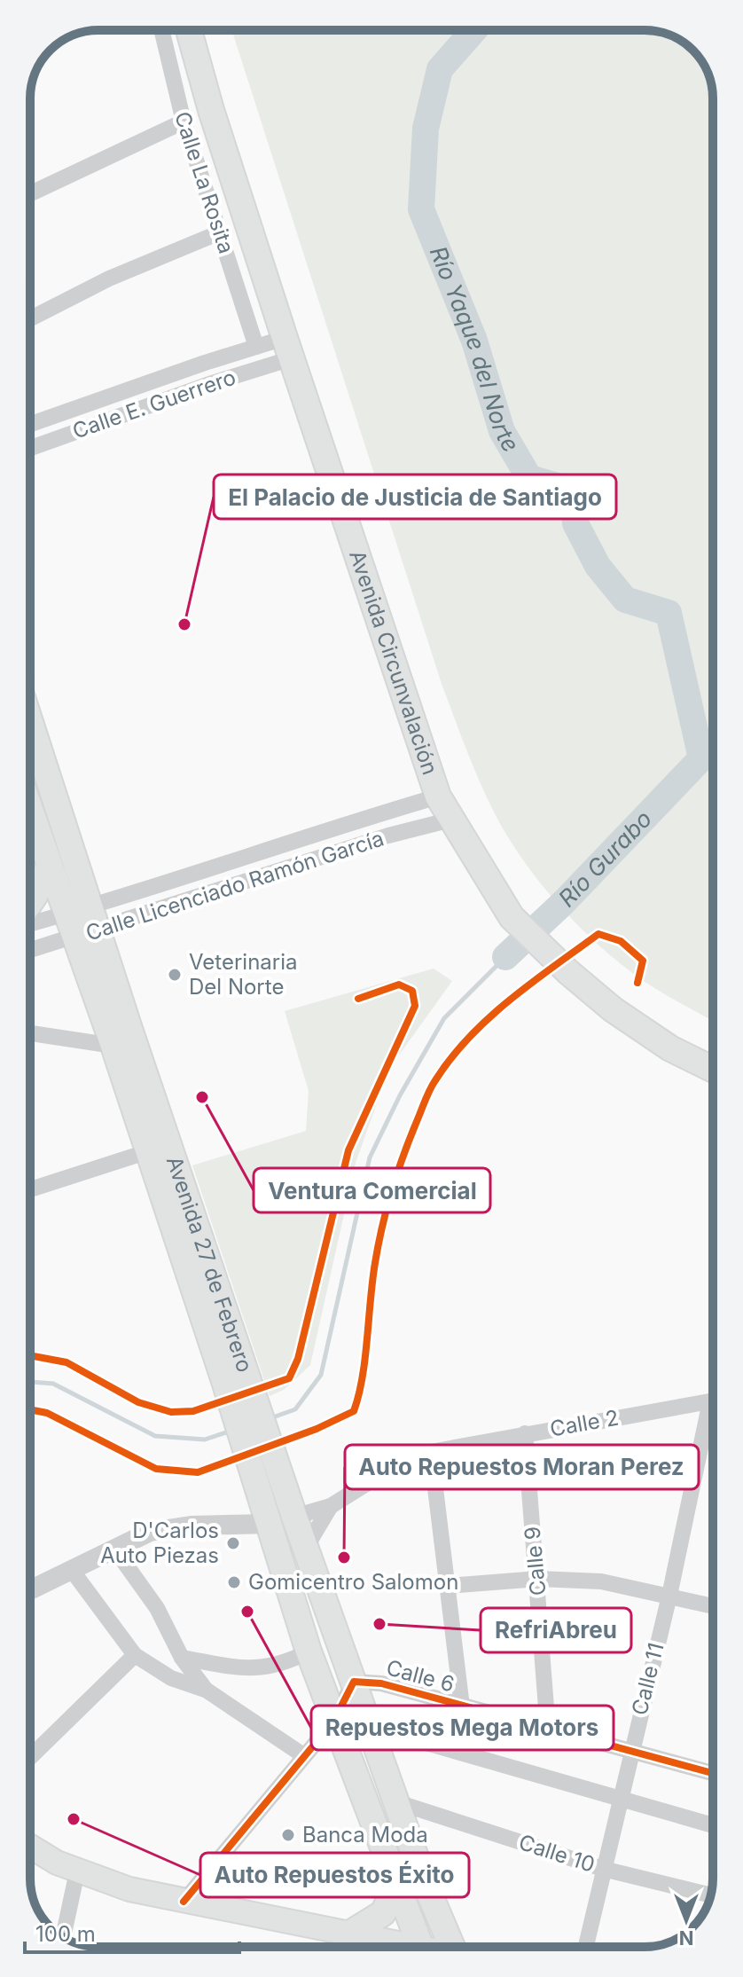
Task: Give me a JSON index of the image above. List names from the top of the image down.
{
  "streets": {
    "main road": ["Avenida Circunvalación", "Avenida 27 de Febrero"],
    "street": [
      "Calle La Rosita",
      "Calle E. Guerrero",
      "Calle Licenciado Ramón García",
      "Calle 2",
      "Calle 9",
      "Calle 6",
      "Calle 11",
      "Calle 10"
    ]
  },
  "crossings": [
    ["Calle La Rosita", "Calle E. Guerrero"],
    ["Calle E. Guerrero", "Avenida Circunvalación"],
    ["Avenida Circunvalación", "Calle Licenciado Ramón García"],
    ["Calle Licenciado Ramón García", "Avenida 27 de Febrero"],
    ["Avenida 27 de Febrero", "Calle 2"],
    ["Avenida 27 de Febrero", "Calle 6"],
    ["Avenida 27 de Febrero", "Calle 10"],
    ["Calle 2", "Calle 9"],
    ["Calle 9", "Calle 6"],
    ["Calle 6", "Calle 11"],
    ["Calle 11", "Calle 10"]
  ],
  "water": ["Río Yaque del Norte", "Río Gurabo"],
  "places": [
    "El Palacio de Justicia de Santiago",
    "Veterinaria Del Norte",
    "Ventura Comercial",
    "D'Carlos Auto Piezas",
    "Auto Repuestos Moran Perez",
    "Gomicentro Salomon",
    "Repuestos Mega Motors",
    "RefriAbreu",
    "Auto Repuestos Éxito",
    "Banca Moda"
  ],
  "scale_bar": "100 m",
  "north": "bottom"
}
